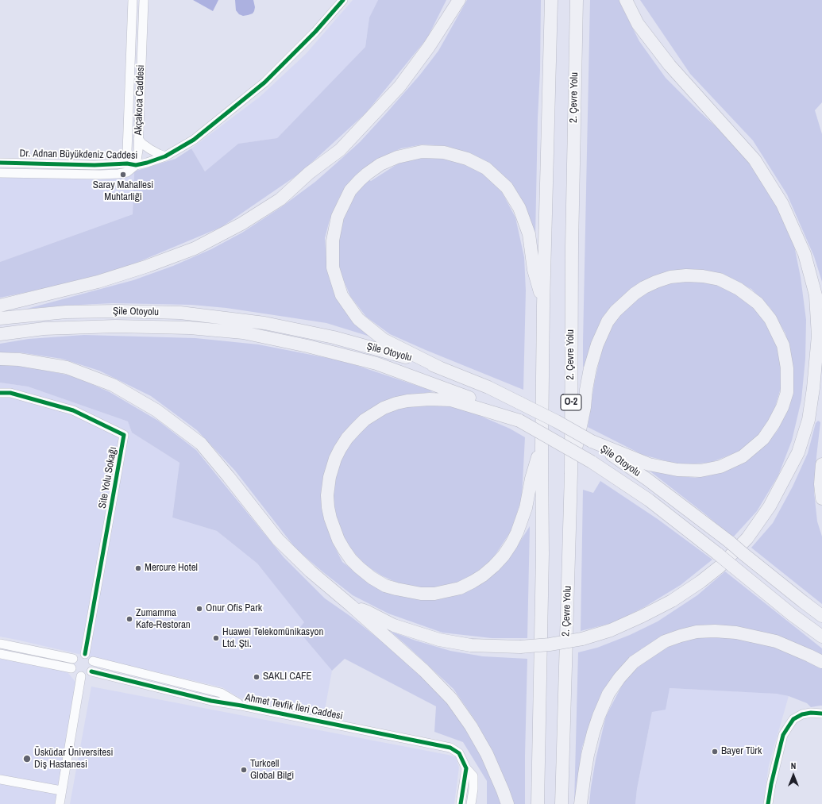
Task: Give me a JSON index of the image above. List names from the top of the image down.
{
  "streets": {
    "highway": ["2. Çevre Yolu", "Şile Otoyolu", "O-2"],
    "street": [
      "Akçakoca Caddesi",
      "Dr. Adnan Büyükdeniz Caddesi",
      "Site Yolu Sokağı",
      "Ahmet Tevfik İleri Caddesi"
    ]
  },
  "crossings": [
    ["Akçakoca Caddesi", "Dr. Adnan Büyükdeniz Caddesi"],
    ["Site Yolu Sokağı", "Ahmet Tevfik İleri Caddesi"]
  ],
  "places": [
    "Saray Mahallesi Muhtarliği",
    "Mercure Hotel",
    "Onur Ofis Park",
    "Zumamma Kafe-Restoran",
    "Huawei Telekomünikasyon Ltd. Şti.",
    "SAKLI CAFE",
    "Bayer Türk",
    "Üsküdar Üniversitesi Diş Hastanesi",
    "Turkcell Global Bilgi"
  ],
  "north": "top"
}
